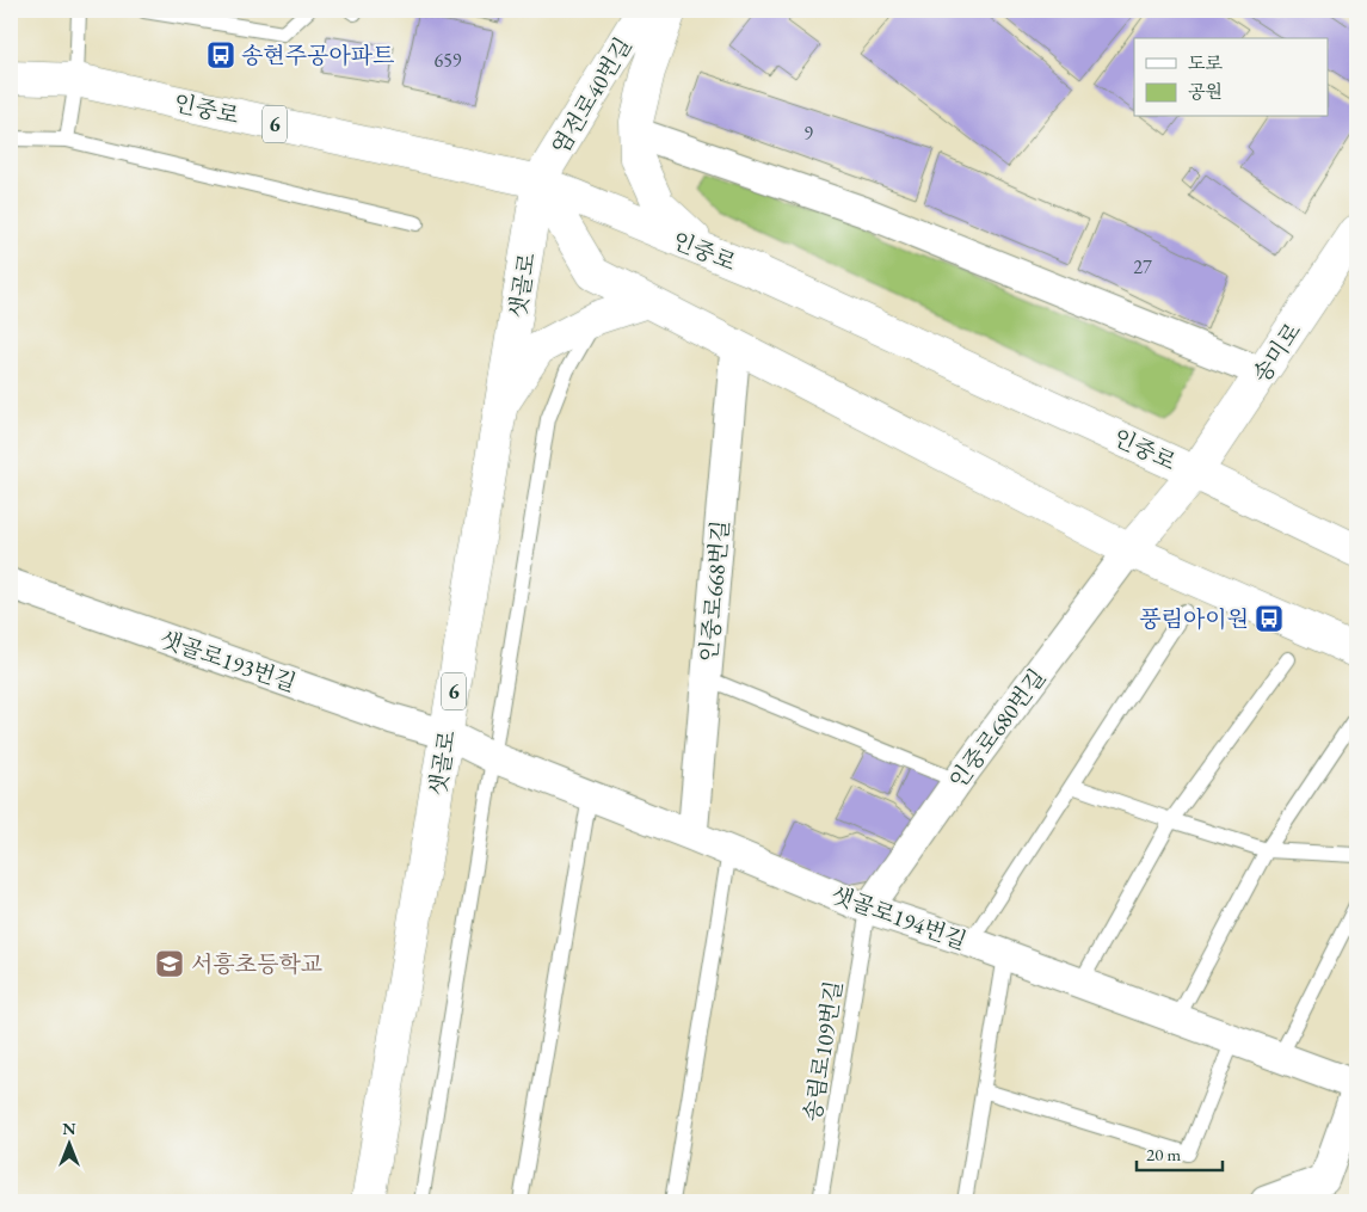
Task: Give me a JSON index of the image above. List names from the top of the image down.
{
  "streets": {
    "main road": [
      "염전로40번길",
      "인중로",
      "6",
      "샛골로",
      "송미로"
    ],
    "street": [
      "인중로668번길",
      "샛골로193번길",
      "인중로680번길",
      "샛골로194번길"
    ],
    "lane": ["송림로109번길"]
  },
  "crossings": [
    ["염전로40번길", "인중로"],
    ["염전로40번길", "샛골로"],
    ["인중로", "샛골로"],
    ["인중로", "송미로"],
    ["샛골로", "샛골로193번길"],
    ["샛골로", "샛골로194번길"],
    ["송미로", "인중로680번길"],
    ["인중로668번길", "샛골로194번길"],
    ["샛골로193번길", "샛골로194번길"],
    ["인중로680번길", "샛골로194번길"],
    ["인중로680번길", "송림로109번길"],
    ["샛골로194번길", "송림로109번길"]
  ],
  "places": {
    "bus stop": ["송현주공아파트", "풍림아이원"],
    "school or university": ["서흥초등학교"]
  },
  "house_numbers": ["659", "9", "27"],
  "legend": ["도로", "공원"],
  "scale_bar": "20 m",
  "north": "top"
}
